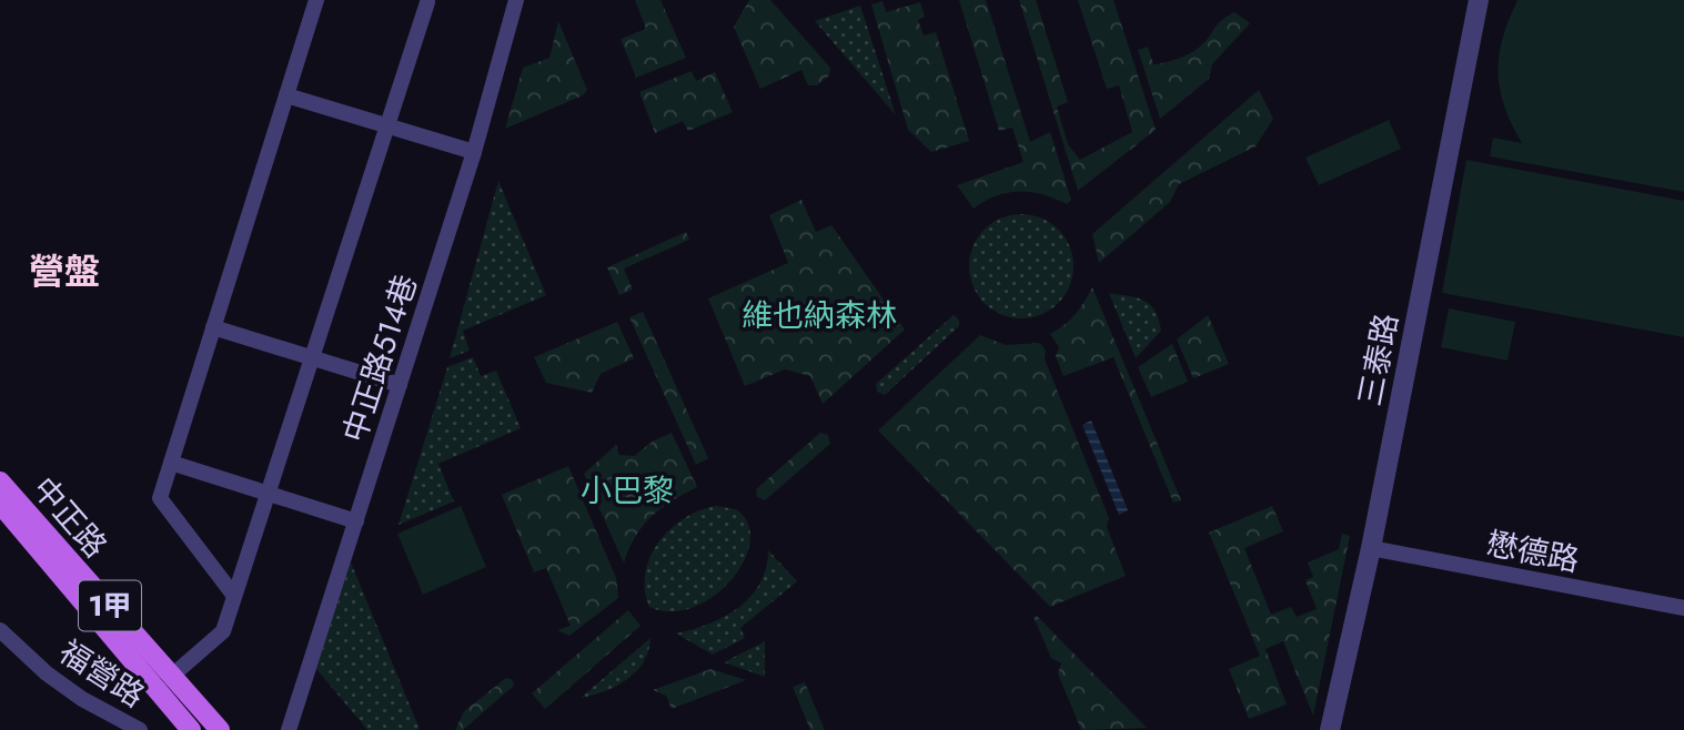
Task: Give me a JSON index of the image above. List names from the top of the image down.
{
  "streets": {
    "main road": ["中正路", "1甲"],
    "street": [
      "中正路514巷",
      "三泰路",
      "懋德路",
      "福營路"
    ]
  },
  "crossings": [
    ["三泰路", "懋德路"]
  ],
  "districts": ["營盤"],
  "parks": ["維也納森林", "小巴黎"]
}
